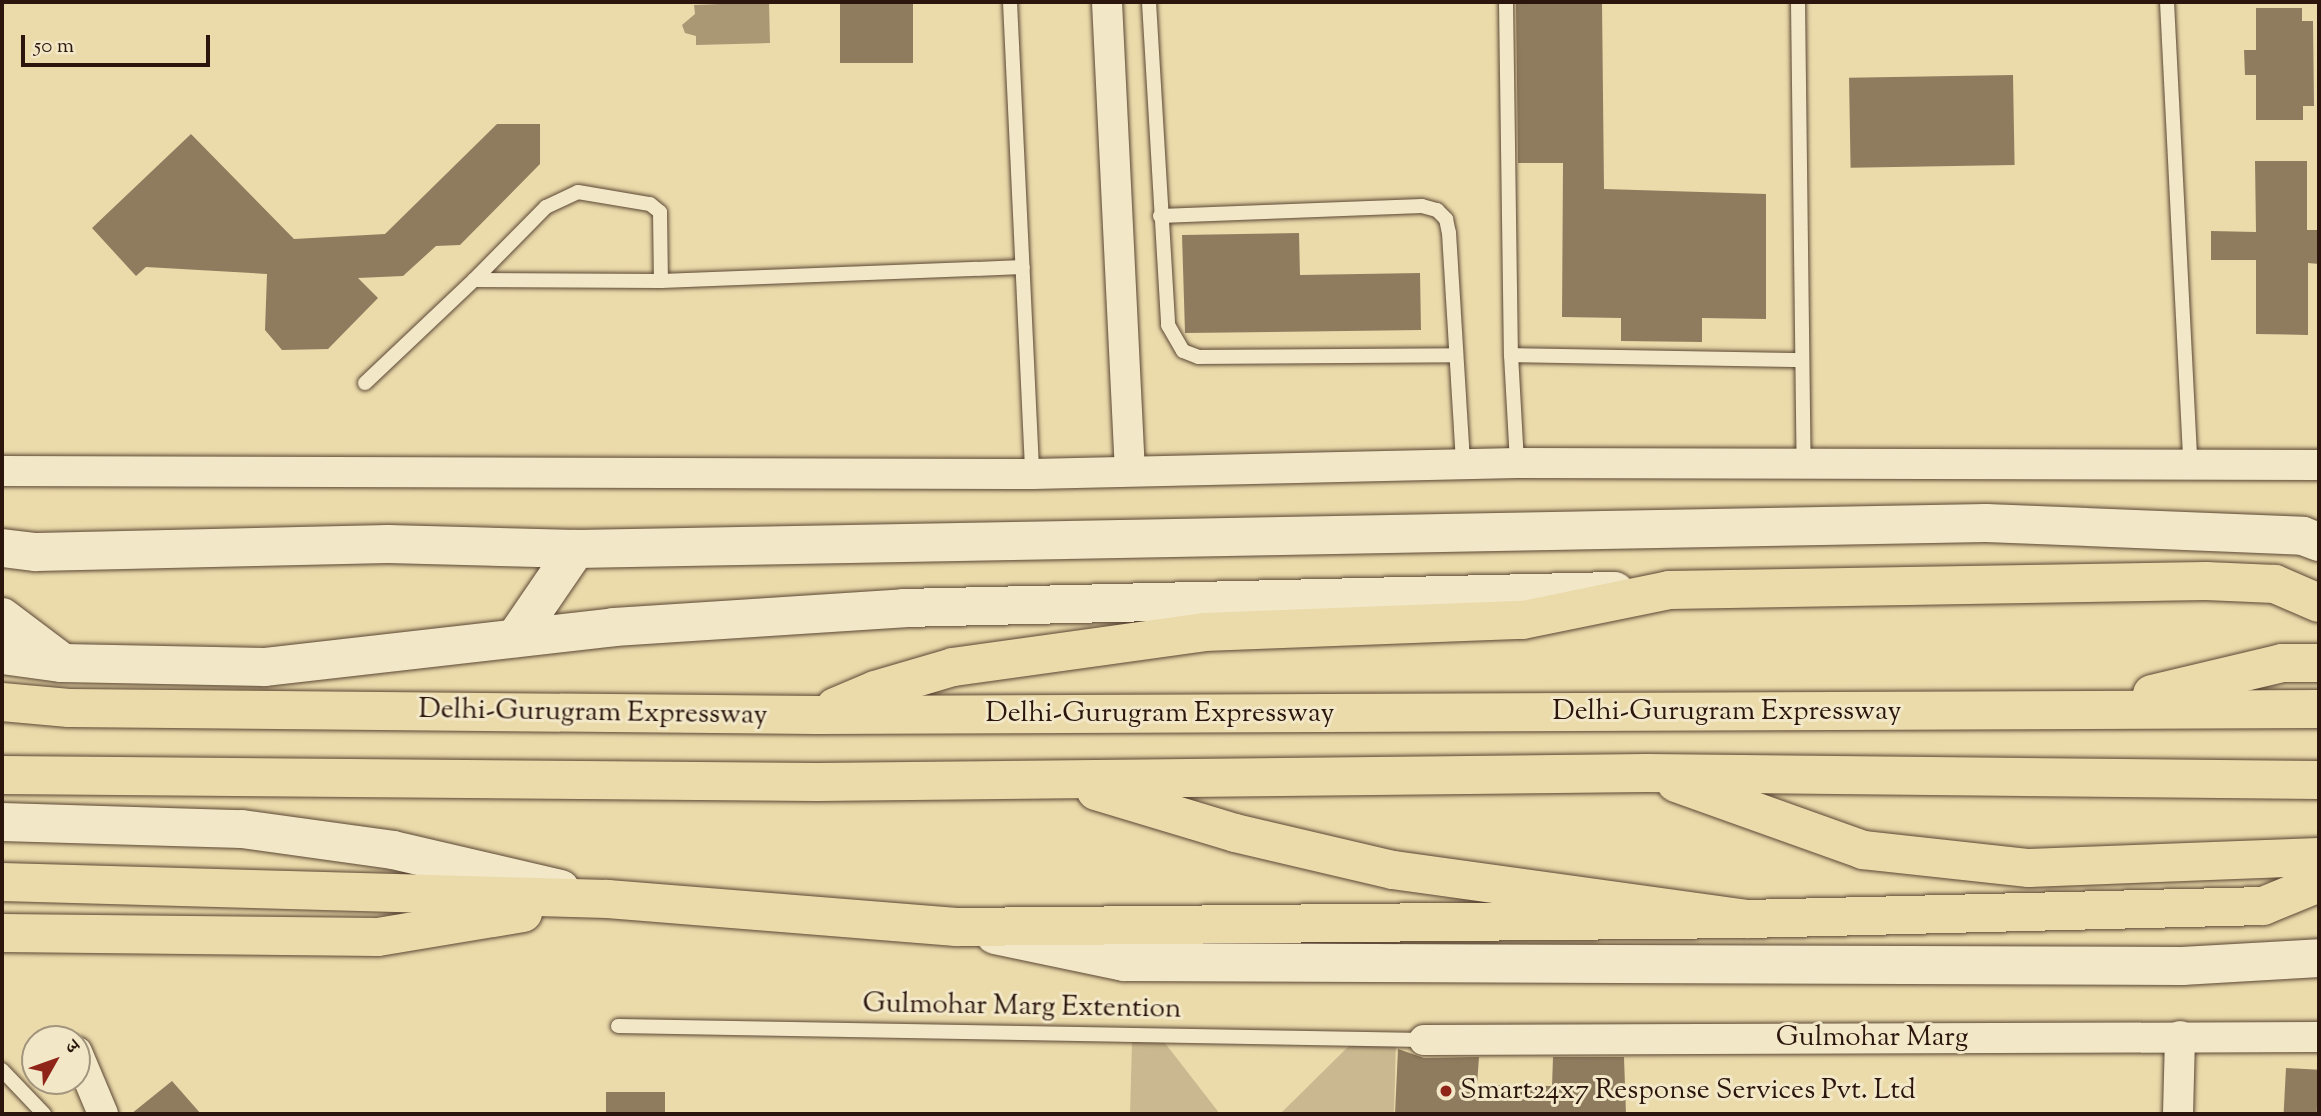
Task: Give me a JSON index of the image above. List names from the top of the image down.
{
  "streets": {
    "main road": ["Delhi-Gurugram Expressway"],
    "street": ["Gulmohar Marg"],
    "lane": ["Gulmohar Marg Extention"]
  },
  "crossings": [
    ["Gulmohar Marg Extention", "Gulmohar Marg"]
  ],
  "places": ["Smart24x7 Response Services Pvt. Ltd"],
  "scale_bar": "50 m",
  "north": "top right"
}
